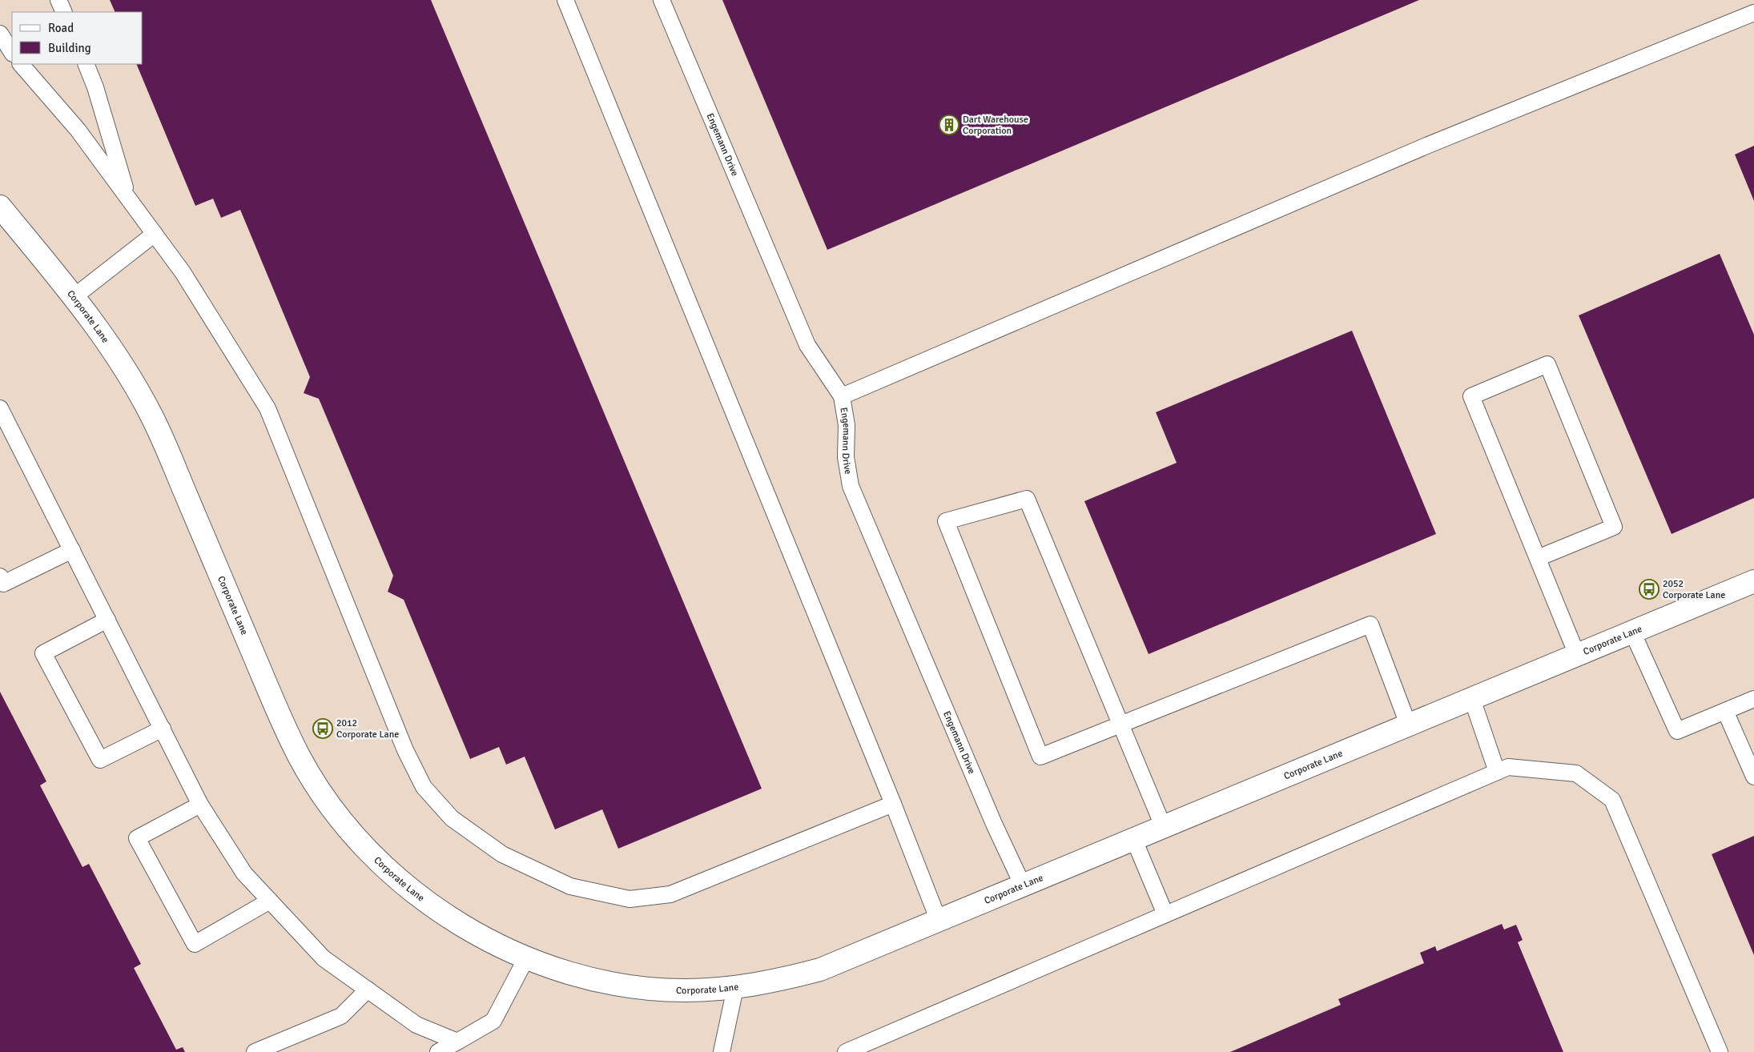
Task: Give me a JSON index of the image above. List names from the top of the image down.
{
  "streets": {
    "street": ["Corporate Lane"],
    "lane": ["Engemann Drive"]
  },
  "crossings": [
    ["Engemann Drive", "Corporate Lane"]
  ],
  "places": {
    "building": ["Dart Warehouse Corporation"],
    "bus stop": ["2052 Corporate Lane", "2012 Corporate Lane"]
  },
  "legend": ["Road", "Building"]
}
